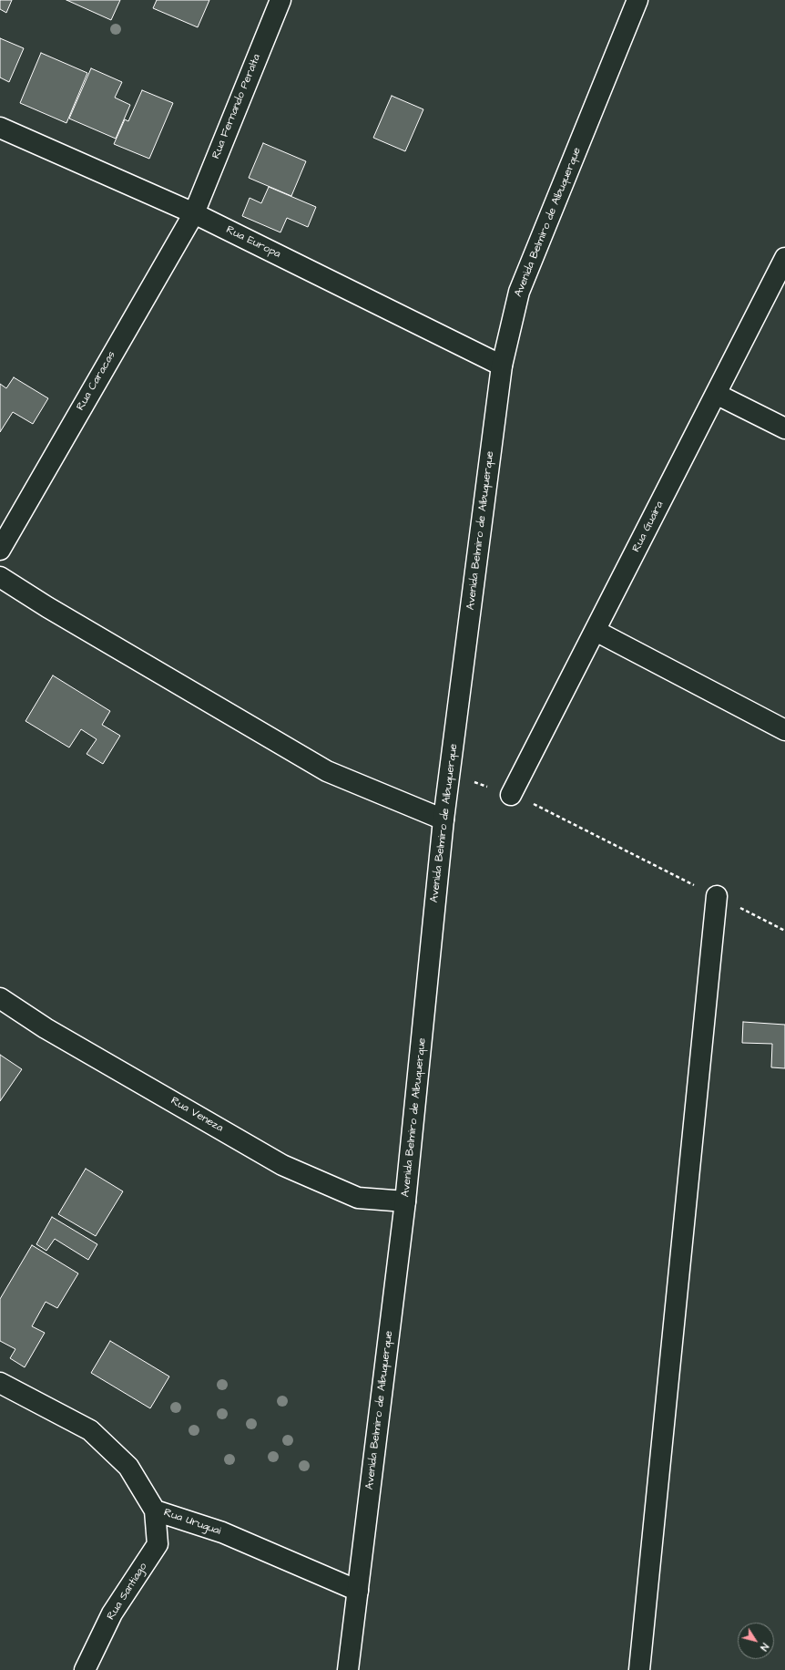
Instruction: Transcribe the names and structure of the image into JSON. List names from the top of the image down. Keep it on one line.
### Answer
{"streets":{"street":["Rua Fernando Peralta","Avenida Belmiro de Albuquerque","Rua Europa","Rua Caracas","Rua Guaira","Rua Veneza","Rua Uruguai","Rua Santiago"]},"crossings":[["Rua Fernando Peralta","Rua Europa"],["Rua Fernando Peralta","Rua Caracas"],["Avenida Belmiro de Albuquerque","Rua Europa"],["Avenida Belmiro de Albuquerque","Rua Veneza"],["Avenida Belmiro de Albuquerque","Rua Uruguai"],["Rua Europa","Rua Caracas"],["Rua Uruguai","Rua Santiago"]],"north":"bottom right"}
